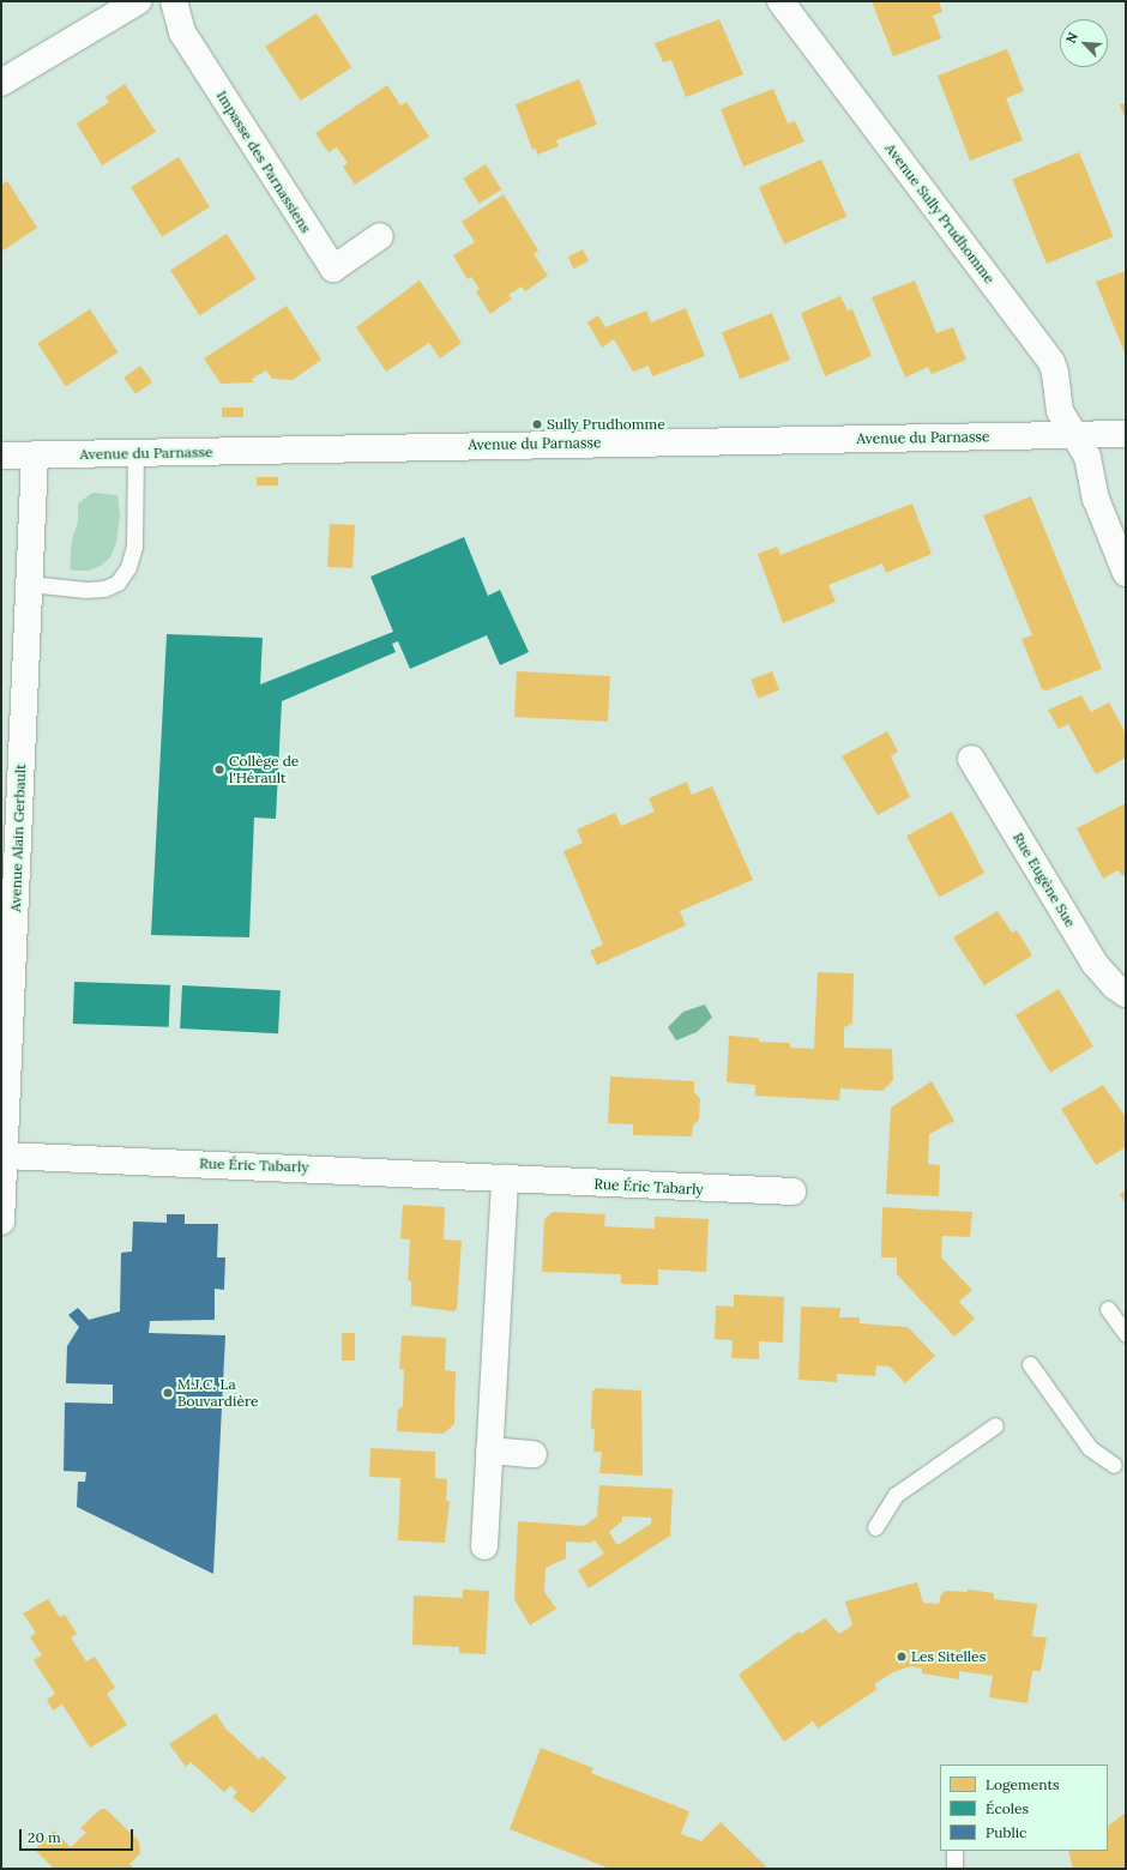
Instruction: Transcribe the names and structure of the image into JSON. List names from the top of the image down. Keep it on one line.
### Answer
{"streets":{"street":["Impasse des Parnassiens","Avenue Sully Prudhomme","Avenue du Parnasse","Avenue Alain Gerbault","Rue Eugène Sue","Rue Éric Tabarly"]},"crossings":[["Avenue Sully Prudhomme","Avenue du Parnasse"],["Avenue du Parnasse","Avenue Alain Gerbault"],["Avenue Alain Gerbault","Rue Éric Tabarly"]],"places":["Sully Prudhomme","Collège de l'Hérault","M.J.C. La Bouvardière","Les Sitelles"],"legend":["Logements","Écoles","Public"],"scale_bar":"20 m","north":"top left"}
